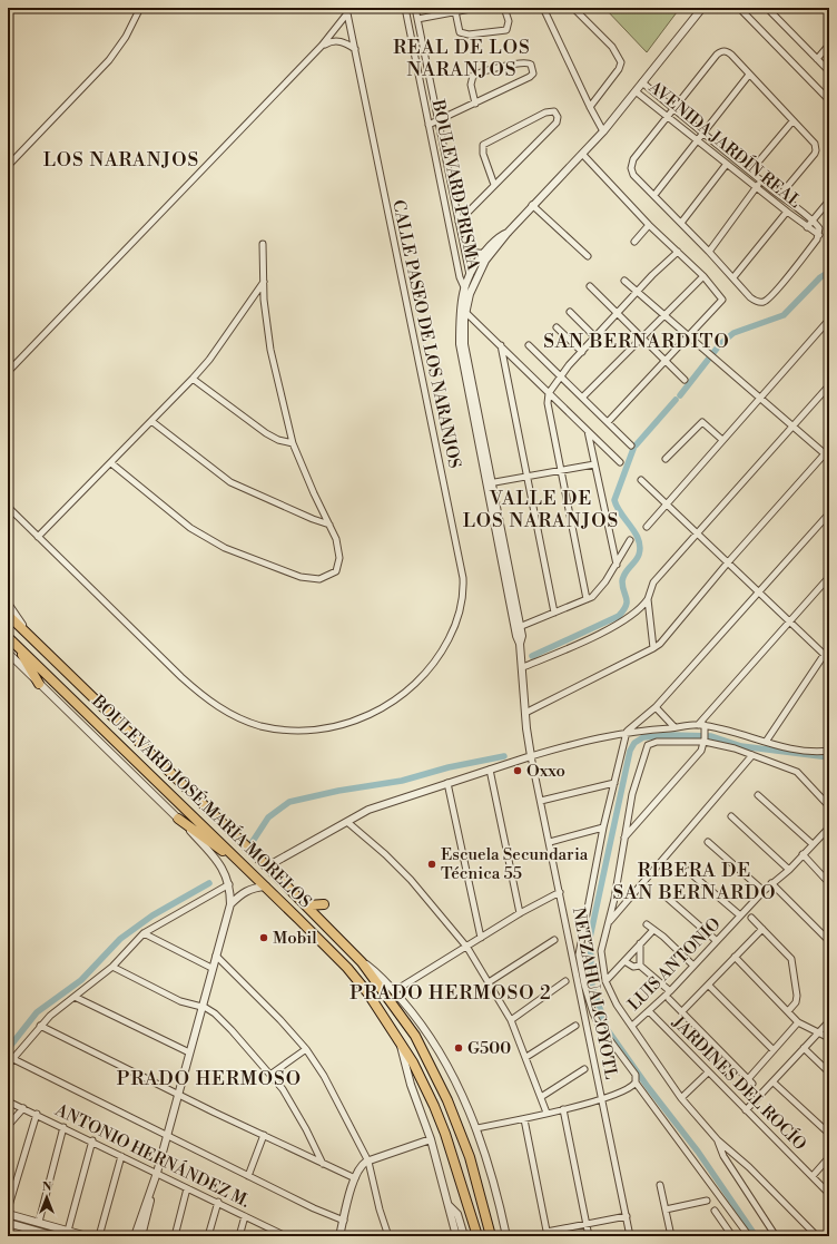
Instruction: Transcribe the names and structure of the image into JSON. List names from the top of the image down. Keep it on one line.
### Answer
{"streets":{"main road":["BOULEVARD JOSÉ MARÍA MORELOS"],"street":["AVENIDA JARDÍN REAL","BOULEVARD PRISMA","CALLE PASEO DE LOS NARANJOS","LUIS ANTONIO","NETZAHUALCOYOTL","JARDINES DEL ROCÍO","ANTONIO HERNÁNDEZ M."]},"crossings":[["BOULEVARD PRISMA","NETZAHUALCOYOTL"],["BOULEVARD JOSÉ MARÍA MORELOS","ANTONIO HERNÁNDEZ M."],["LUIS ANTONIO","JARDINES DEL ROCÍO"]],"districts":["REAL DE LOS NARANJOS","LOS NARANJOS","SAN BERNARDITO","VALLE DE LOS NARANJOS","RIBERA DE SAN BERNARDO","PRADO HERMOSO 2","PRADO HERMOSO"],"places":["Oxxo","Escuela Secundaria Técnica 55","Mobil","G500"],"north":"top"}
